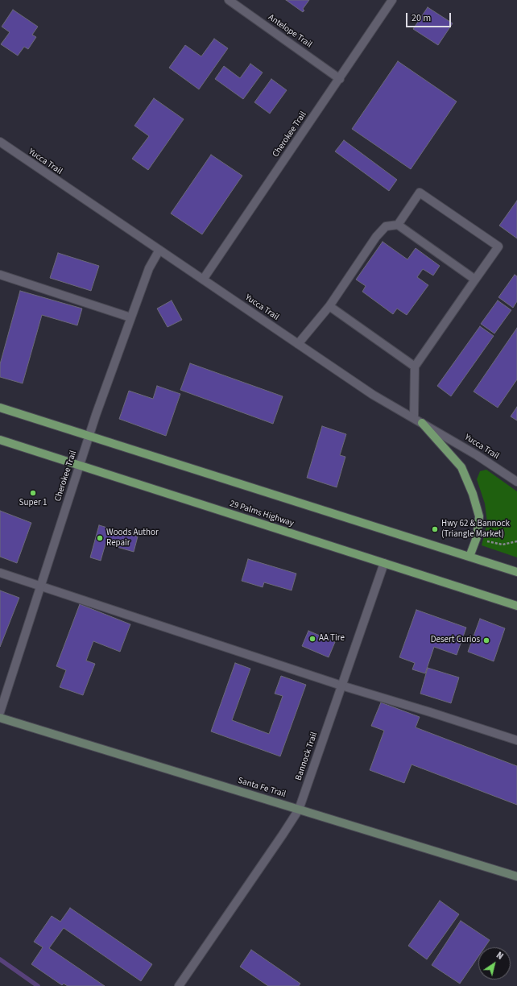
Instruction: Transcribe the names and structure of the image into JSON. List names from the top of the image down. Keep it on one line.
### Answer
{"streets":{"main road":["29 Palms Highway"],"street":["Antelope Trail","Cherokee Trail","Yucca Trail","Bannock Trail","Santa Fe Trail"]},"crossings":[["Antelope Trail","Cherokee Trail"],["Cherokee Trail","Yucca Trail"],["Cherokee Trail","29 Palms Highway"],["29 Palms Highway","Bannock Trail"],["Bannock Trail","Santa Fe Trail"]],"places":["Super 1","Hwy 62 & Bannock (Triangle Market)","Woods Author Repair","AA Tire","Desert Curios"],"scale_bar":"20 m","north":"top right"}
